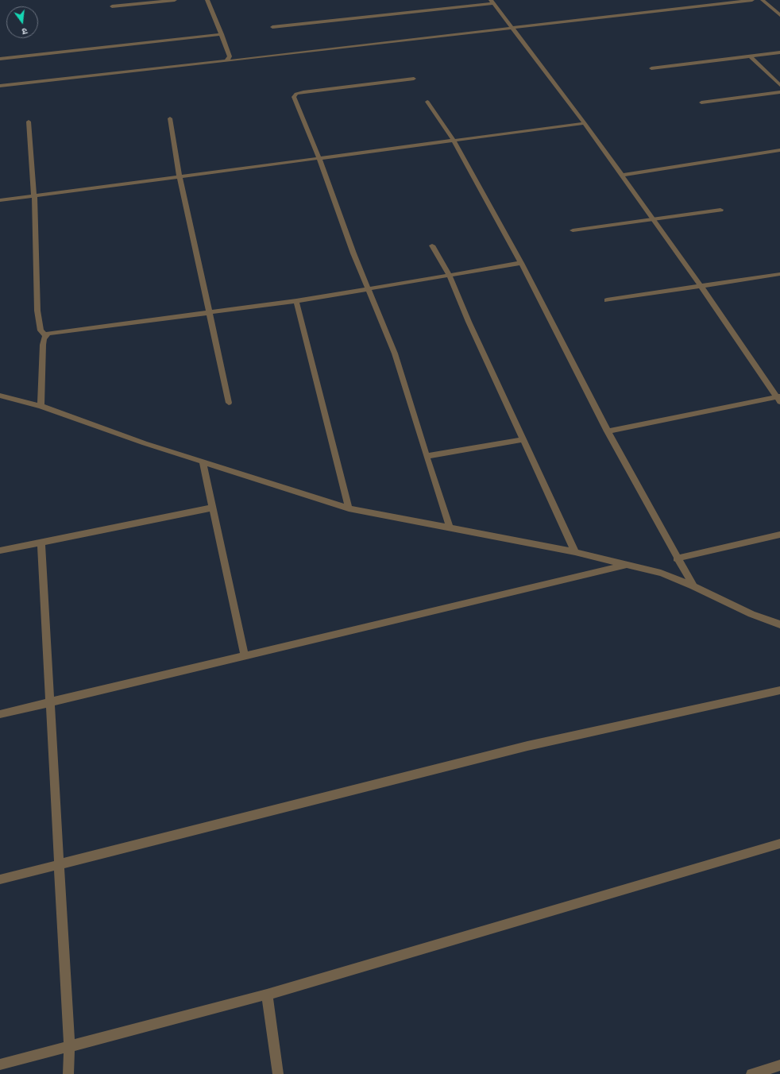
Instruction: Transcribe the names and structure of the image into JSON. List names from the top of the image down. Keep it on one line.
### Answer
{"north":"bottom"}
